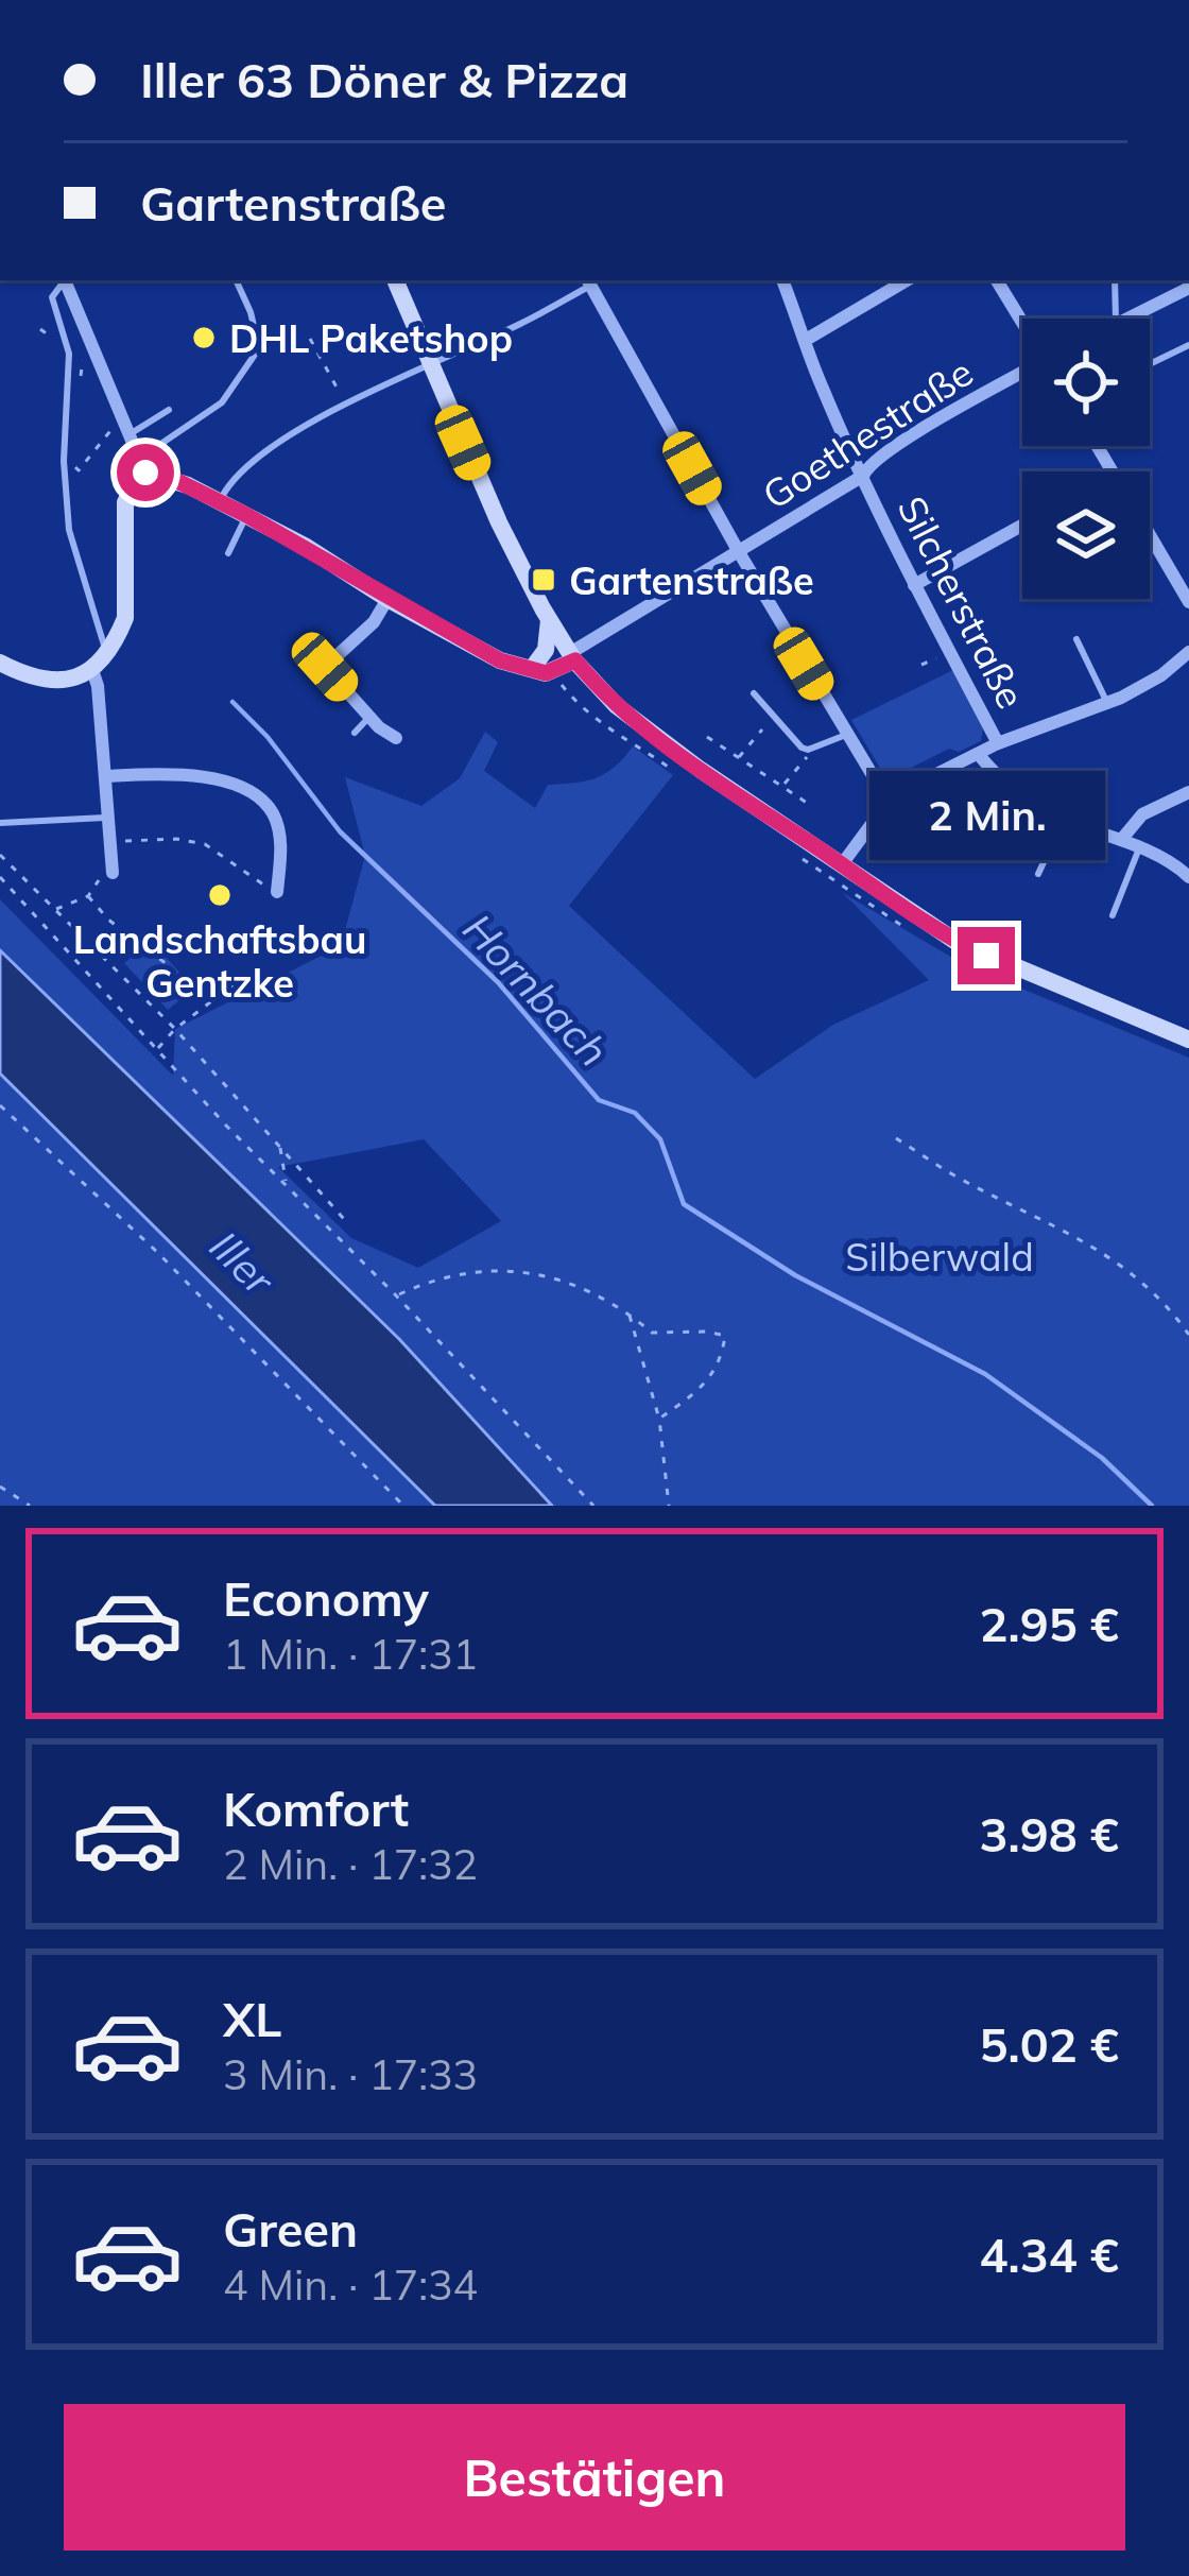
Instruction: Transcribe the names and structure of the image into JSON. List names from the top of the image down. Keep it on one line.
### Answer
{"streets":{"street":["Goethestraße","Silcherstraße"]},"crossings":[["Goethestraße","Silcherstraße"]],"water":["Hornbach","Iller"],"parks":["Silberwald"],"places":{"other":["DHL Paketshop","Landschaftsbau Gentzke"],"transit":["Gartenstraße"]},"page":{"banner":["Iller 63 Döner & Pizza","Gartenstraße"],"bubble":"2 Min.","list":[{"name":"Economy","note":"1 Min. · 17:31","value":"2.95 €"},{"name":"Komfort","note":"2 Min. · 17:32","value":"3.98 €"},{"name":"XL","note":"3 Min. · 17:33","value":"5.02 €"},{"name":"Green","note":"4 Min. · 17:34","value":"4.34 €"}],"buttons":"Bestätigen"}}
